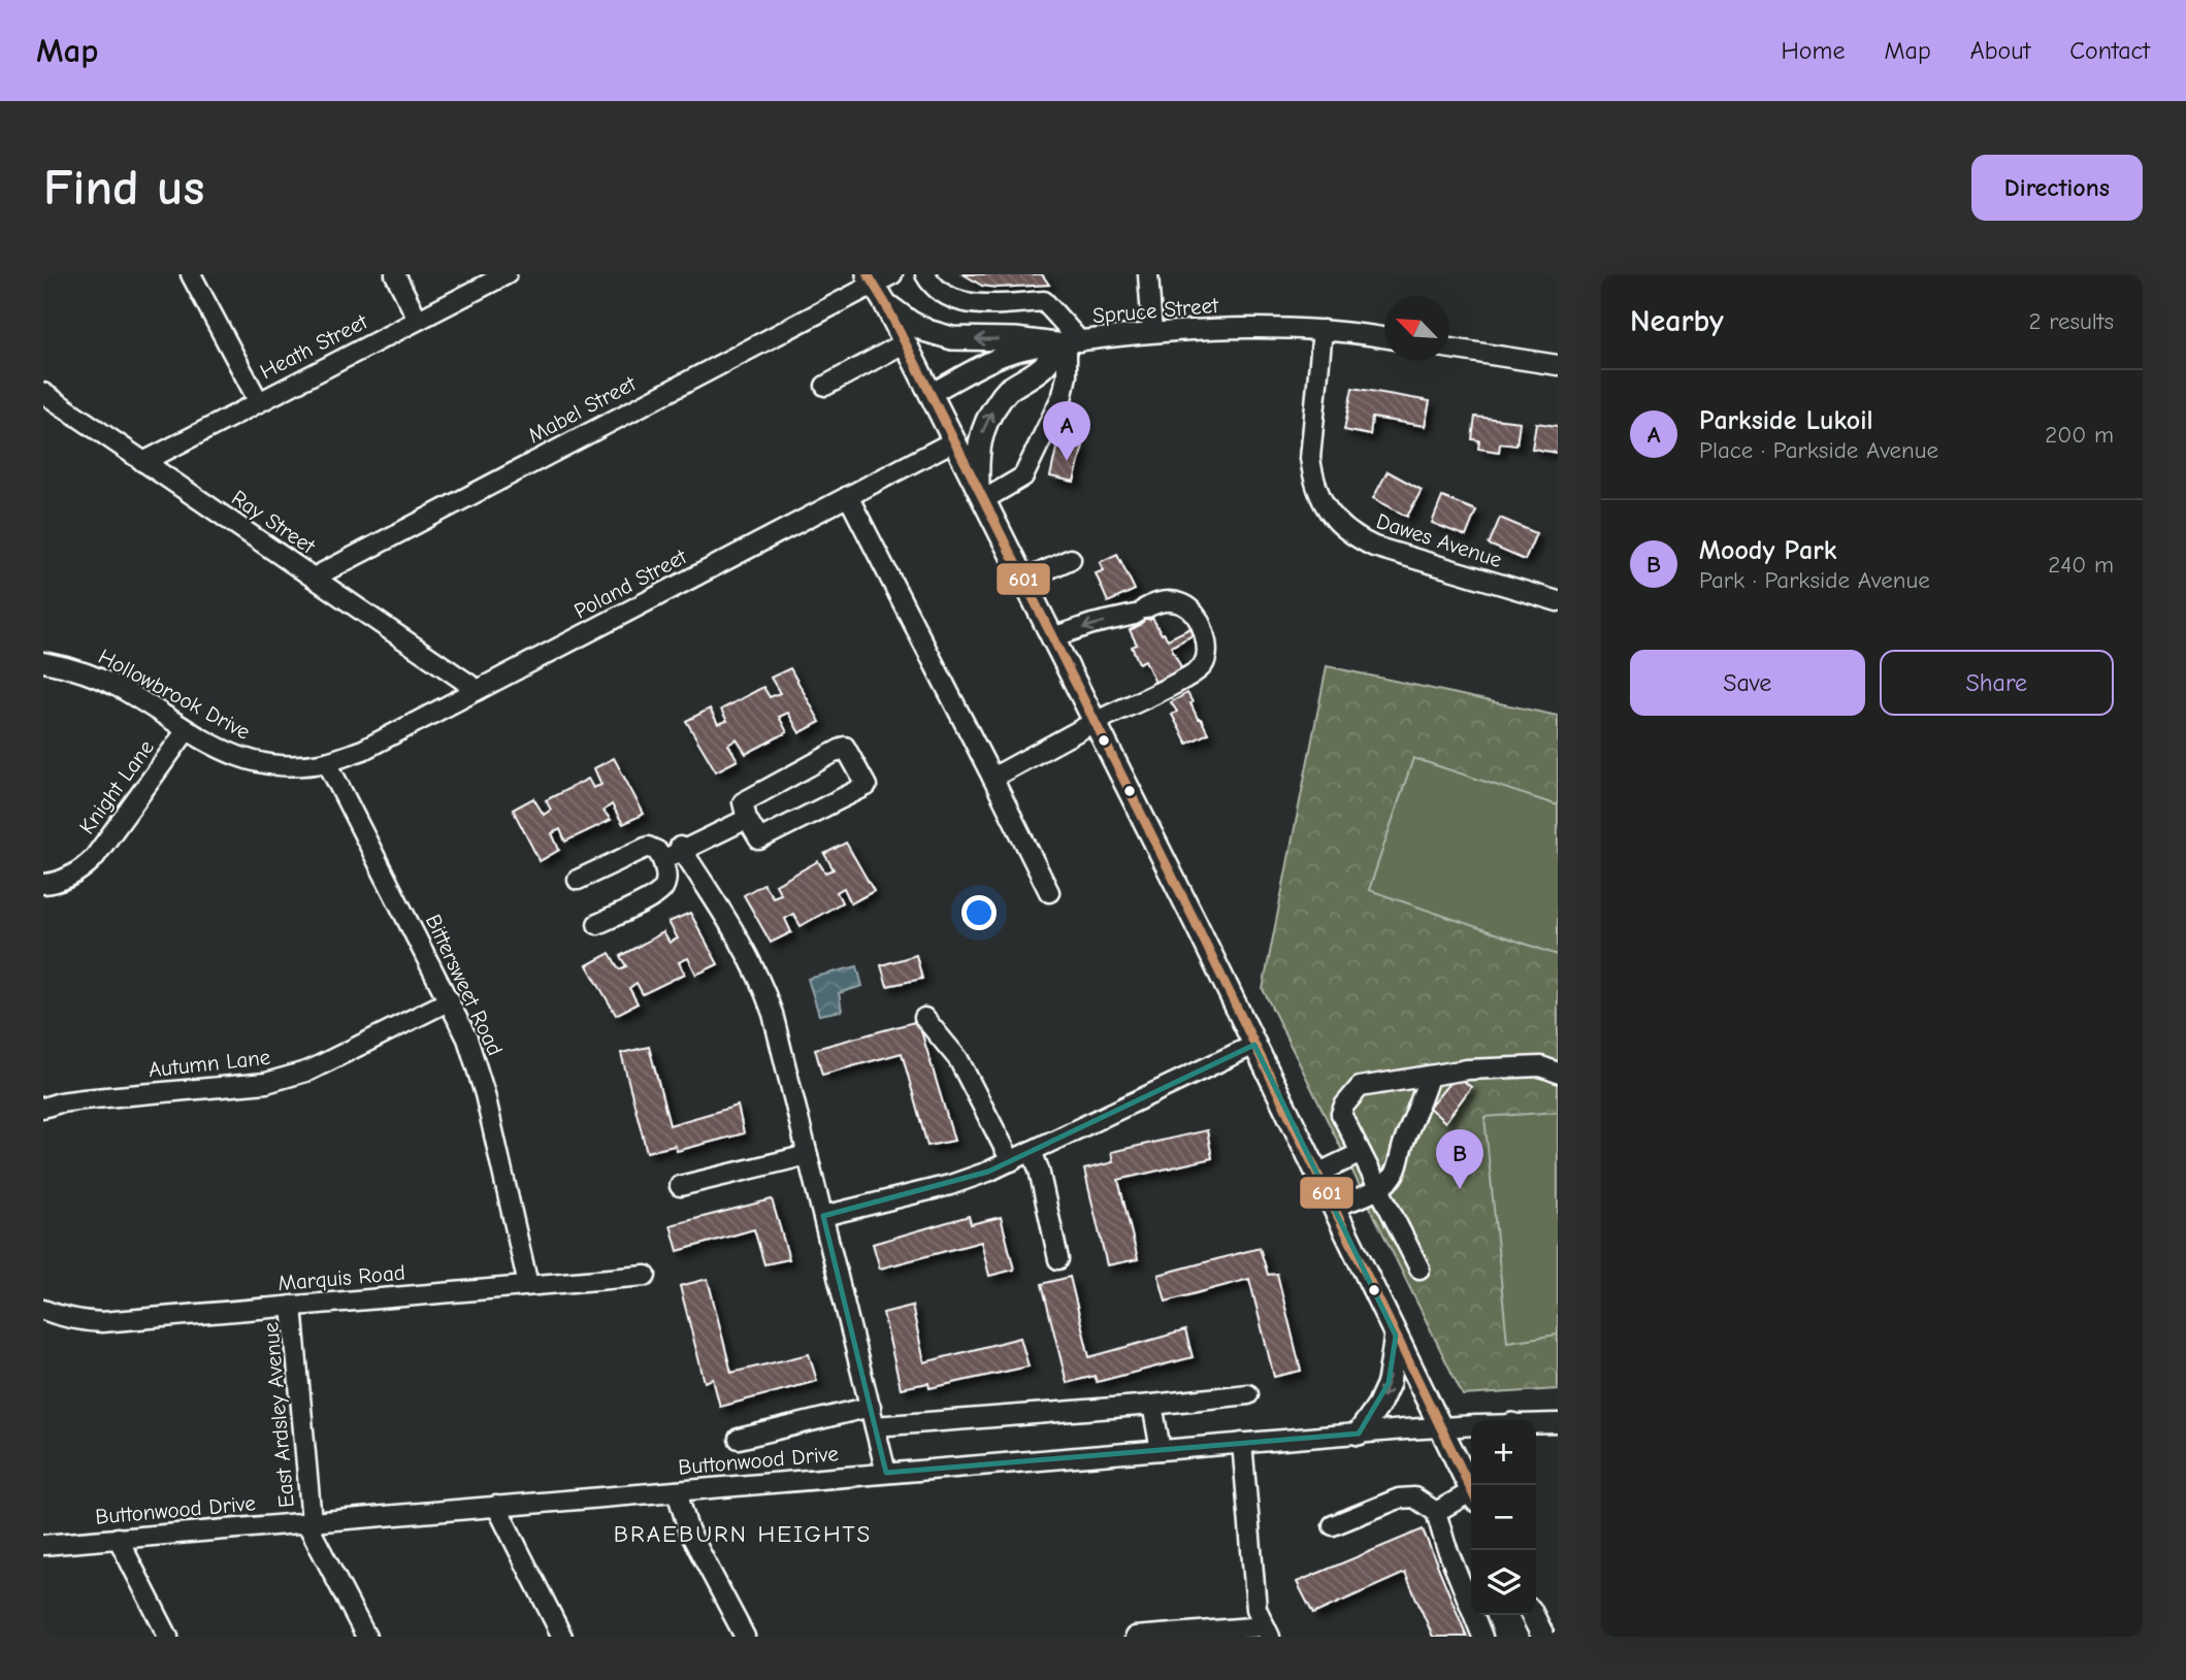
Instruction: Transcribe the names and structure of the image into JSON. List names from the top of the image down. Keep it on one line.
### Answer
{"streets":{"street":["Spruce Street","Heath Street","Mabel Street","Ray Street","Dawes Avenue","Poland Street","Hollowbrook Drive","Knight Lane","Bittersweet Road","Autumn Lane","Marquis Road","East Ardsley Avenue","Buttonwood Drive"]},"crossings":[["Spruce Street","Dawes Avenue"],["Heath Street","Ray Street"],["Mabel Street","Ray Street"],["Ray Street","Poland Street"],["Poland Street","Hollowbrook Drive"],["Poland Street","Bittersweet Road"],["Hollowbrook Drive","Knight Lane"],["Hollowbrook Drive","Bittersweet Road"],["Bittersweet Road","Autumn Lane"],["Bittersweet Road","Marquis Road"],["Marquis Road","East Ardsley Avenue"],["East Ardsley Avenue","Buttonwood Drive"]],"districts":["BRAEBURN HEIGHTS"],"lines":["transit line 601"],"north":"top left","page":{"header":"Map","nav":["Home","Map","About","Contact"],"buttons":["Directions",["Save","Share"]],"title":"Find us","heading":["Nearby","2 results"],"list":[{"mark":"A","name":"Parkside Lukoil","note":"Place · Parkside Avenue","value":"200 m"},{"mark":"B","name":"Moody Park","note":"Park · Parkside Avenue","value":"240 m"}],"pins":["A","B"],"map_buttons":["+","−"]}}
